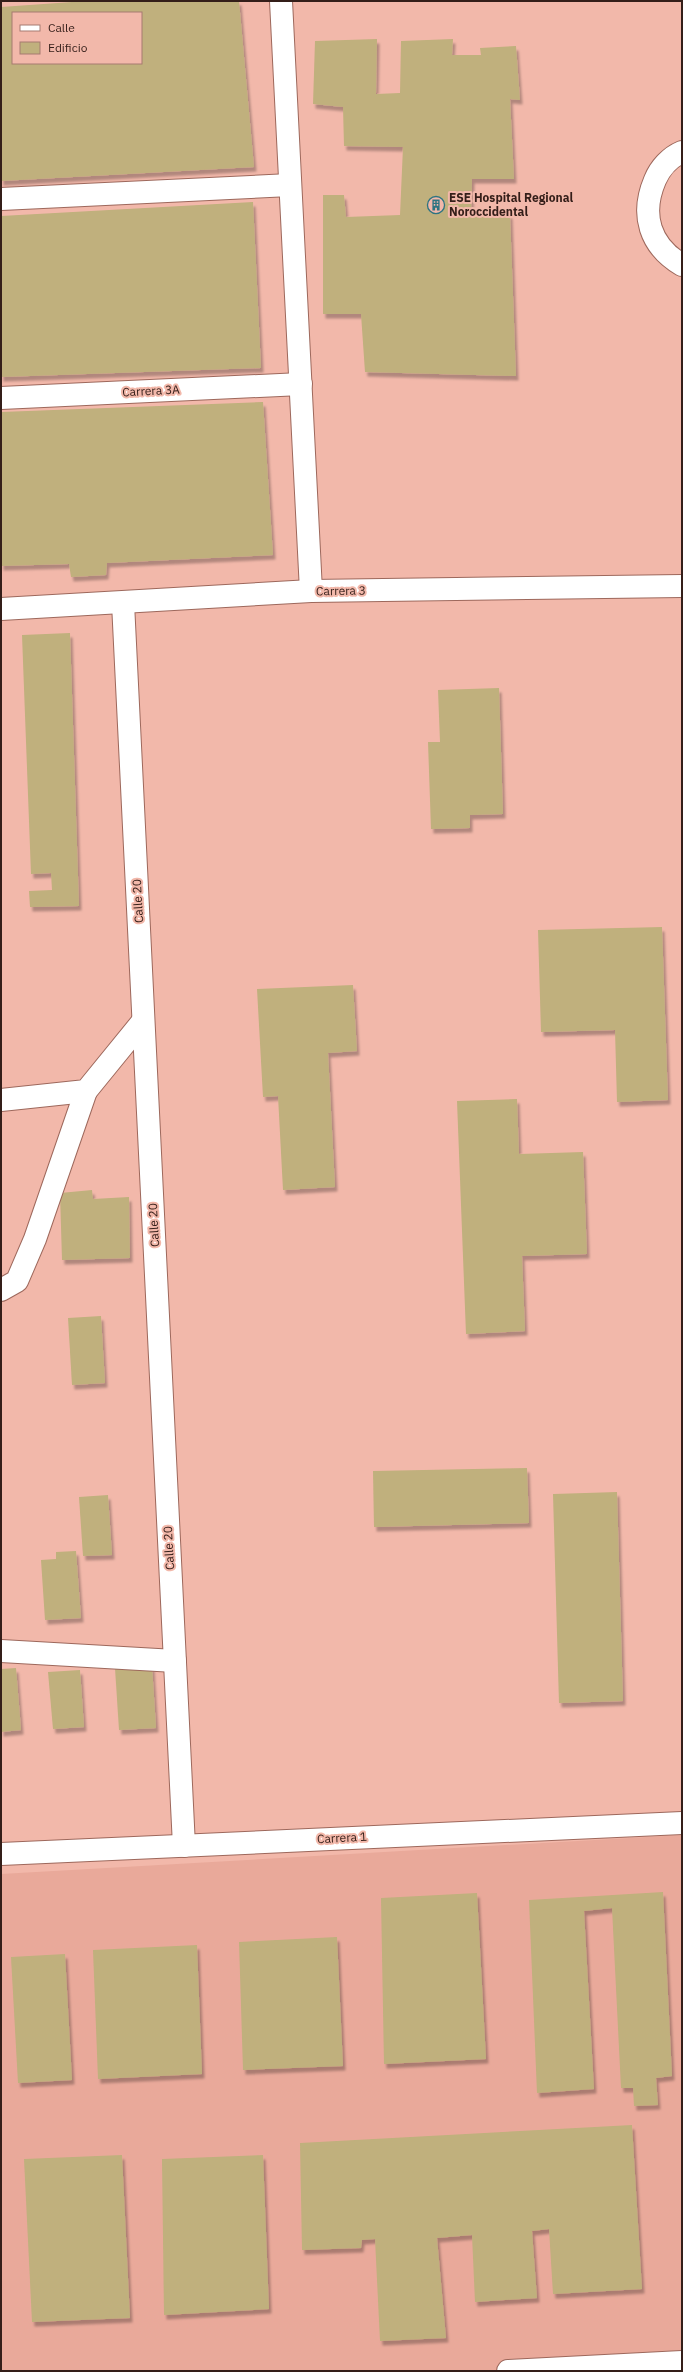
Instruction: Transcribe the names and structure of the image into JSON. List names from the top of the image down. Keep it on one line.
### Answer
{"streets":{"street":["Carrera 3A","Carrera 3","Calle 20","Carrera 1"]},"crossings":[["Carrera 3","Calle 20"],["Calle 20","Carrera 1"]],"places":{"building":["ESE Hospital Regional Noroccidental"]},"legend":["Calle","Edificio"]}
